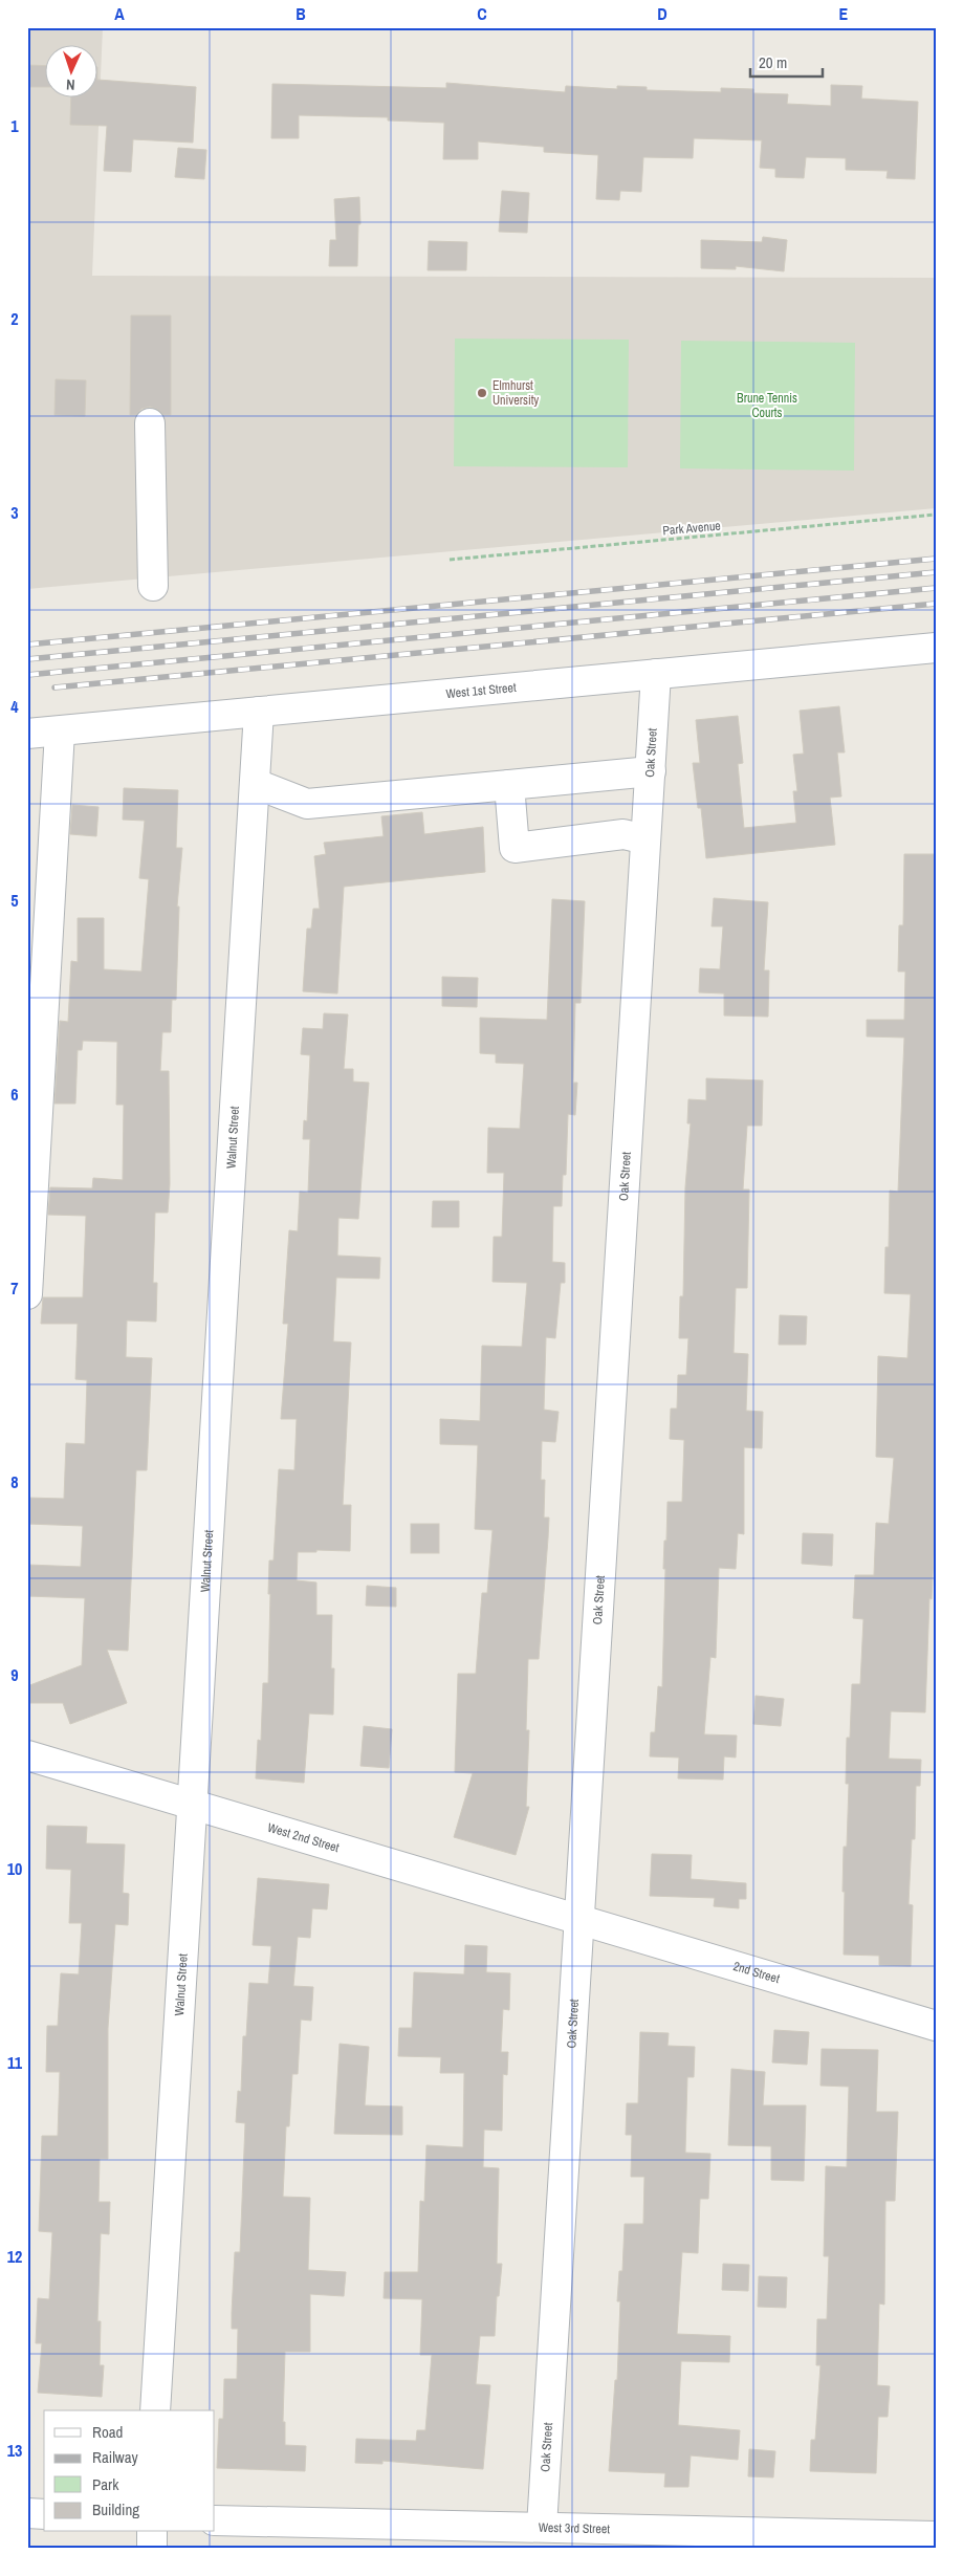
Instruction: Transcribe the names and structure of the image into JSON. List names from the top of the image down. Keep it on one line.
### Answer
{"streets":{"street":["West 1st Street","Oak Street","Walnut Street","West 2nd Street","2nd Street","West 3rd Street"],"path":["Park Avenue"]},"crossings":[["West 1st Street","Oak Street"],["West 1st Street","Walnut Street"],["Oak Street","West 2nd Street"],["Oak Street","2nd Street"],["Oak Street","West 3rd Street"],["Walnut Street","West 2nd Street"],["West 2nd Street","2nd Street"]],"parks":["Brune Tennis Courts"],"places":["Elmhurst University"],"legend":["Road","Railway","Park","Building"],"scale_bar":"20 m","north":"bottom","grid":{"columns":["A","B","C","D","E"],"rows":["1","2","3","4","5","6","7","8","9","10","11","12","13"]}}
